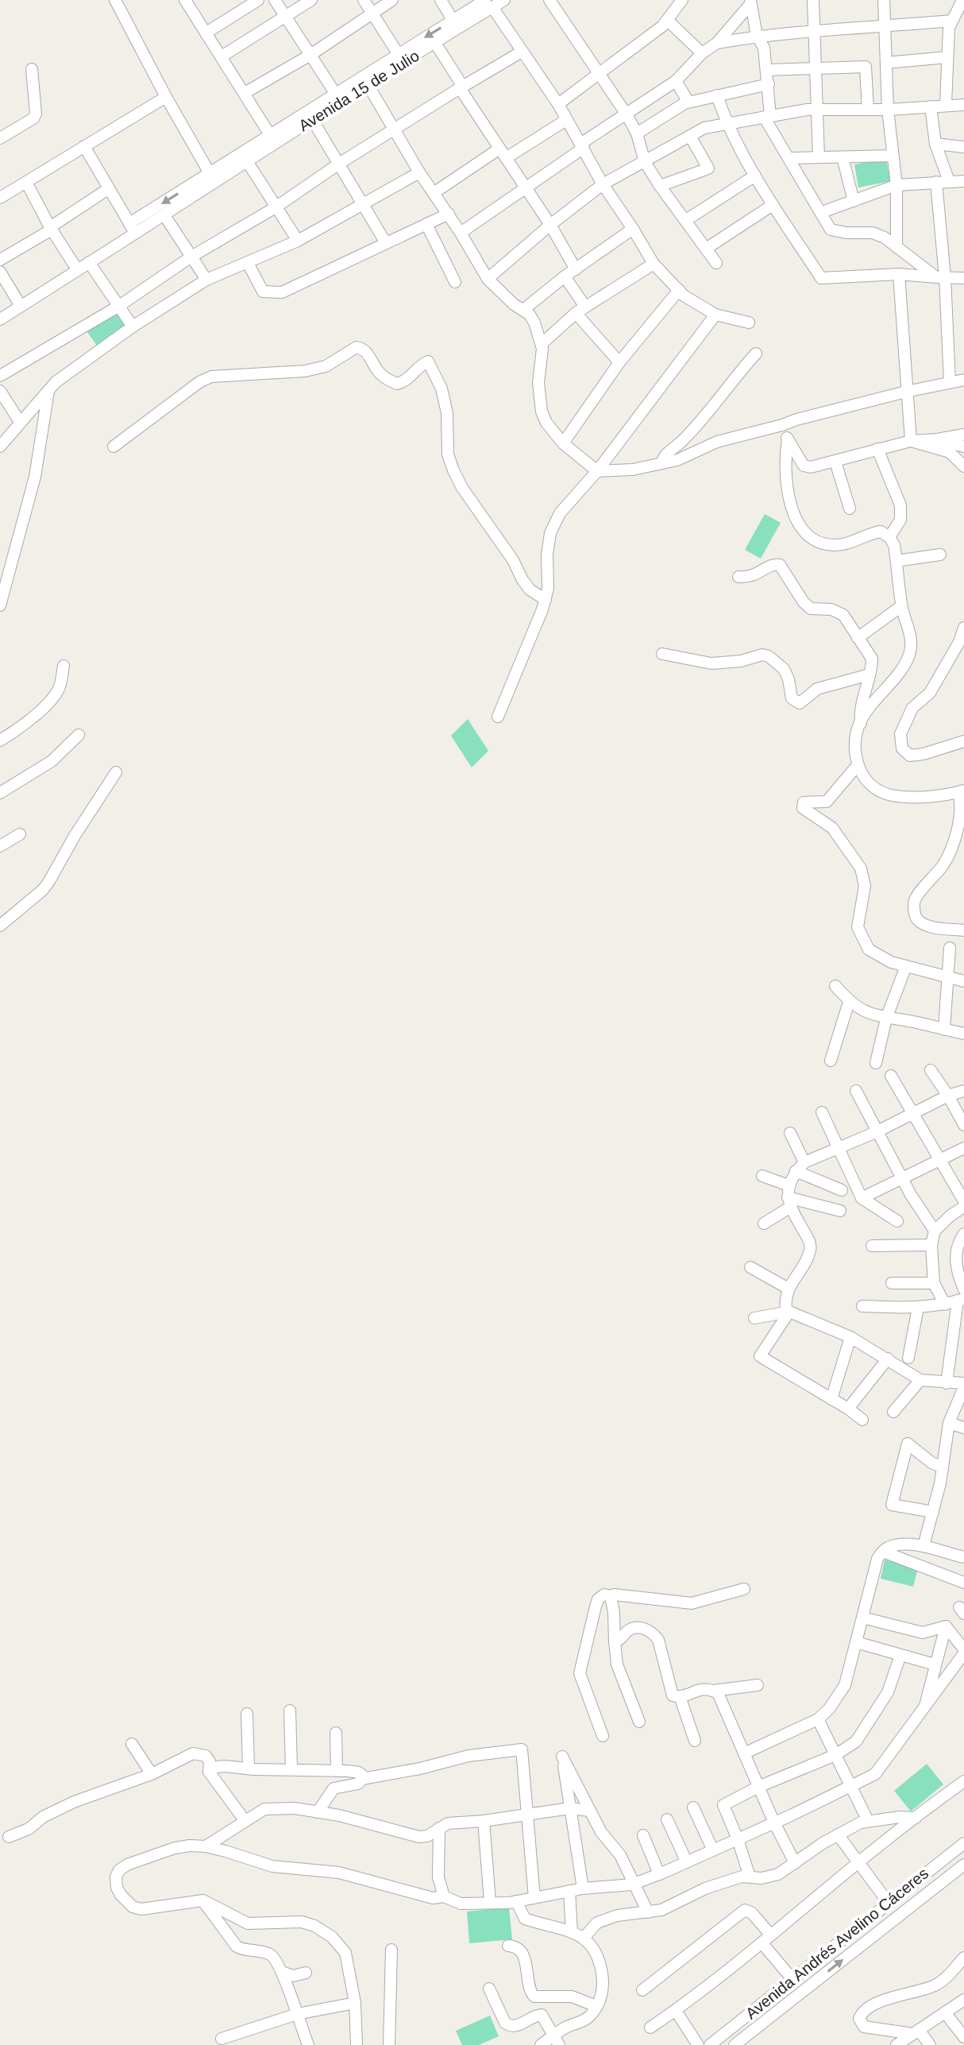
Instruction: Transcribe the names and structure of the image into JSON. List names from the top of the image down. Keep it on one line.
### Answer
{"streets":{"street":["Avenida 15 de Julio","Avenida Andrés Avelino Cáceres"]}}
